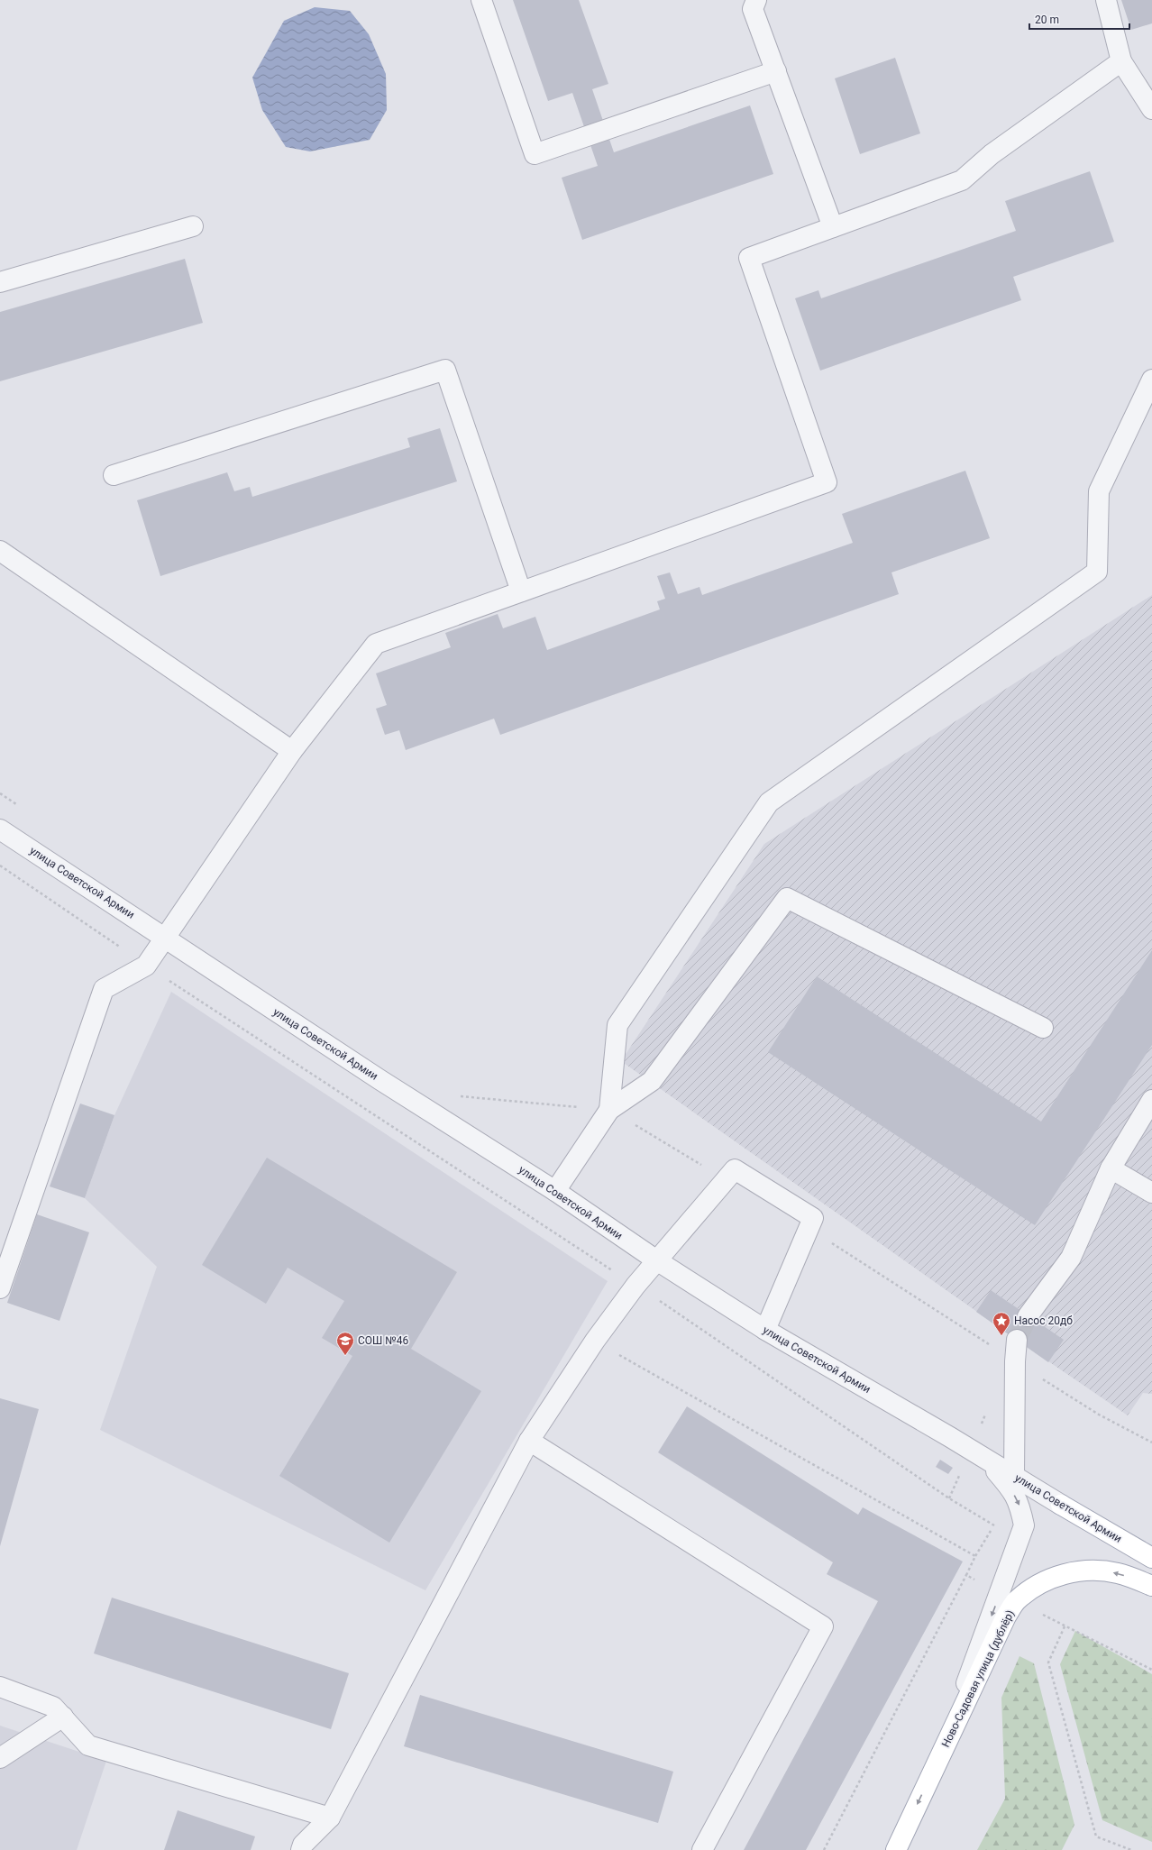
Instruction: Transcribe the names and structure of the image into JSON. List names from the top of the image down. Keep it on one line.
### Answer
{"streets":{"main road":["улица Советской Армии","Ново-Садовая улица (дублёр)"]},"one_way":["Ново-Садовая улица (дублёр)"],"places":{"place":["Насос 20дб"],"school or university":["СОШ №46"]},"scale_bar":"20 m"}
